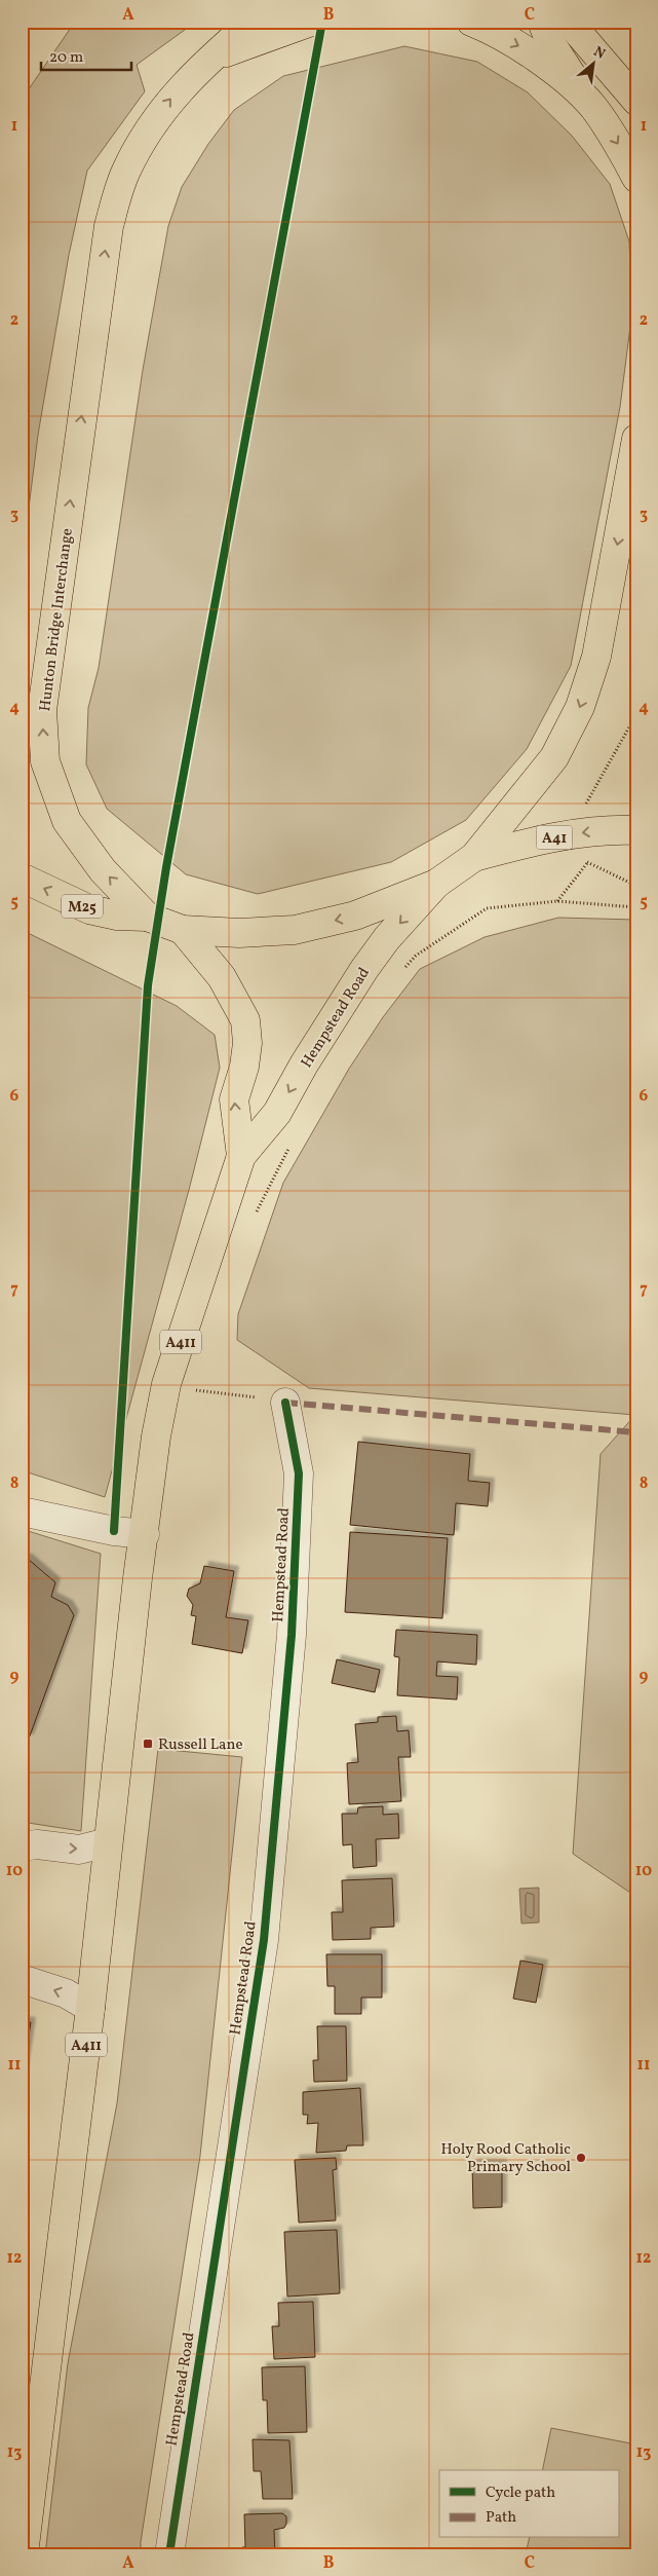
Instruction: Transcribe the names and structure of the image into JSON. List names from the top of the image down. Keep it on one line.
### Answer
{"streets":{"main road":["Hunton Bridge Interchange","A41","M25","Hempstead Road","A411"]},"crossings":[["Hunton Bridge Interchange","A41"],["Hunton Bridge Interchange","M25"],["Hunton Bridge Interchange","Hempstead Road"]],"places":{"transit":["Russell Lane"],"other":["Holy Rood Catholic Primary School"]},"legend":["Cycle path","Path"],"scale_bar":"20 m","north":"top right","grid":{"columns":["A","B","C"],"rows":["1","2","3","4","5","6","7","8","9","10","11","12","13"]}}
